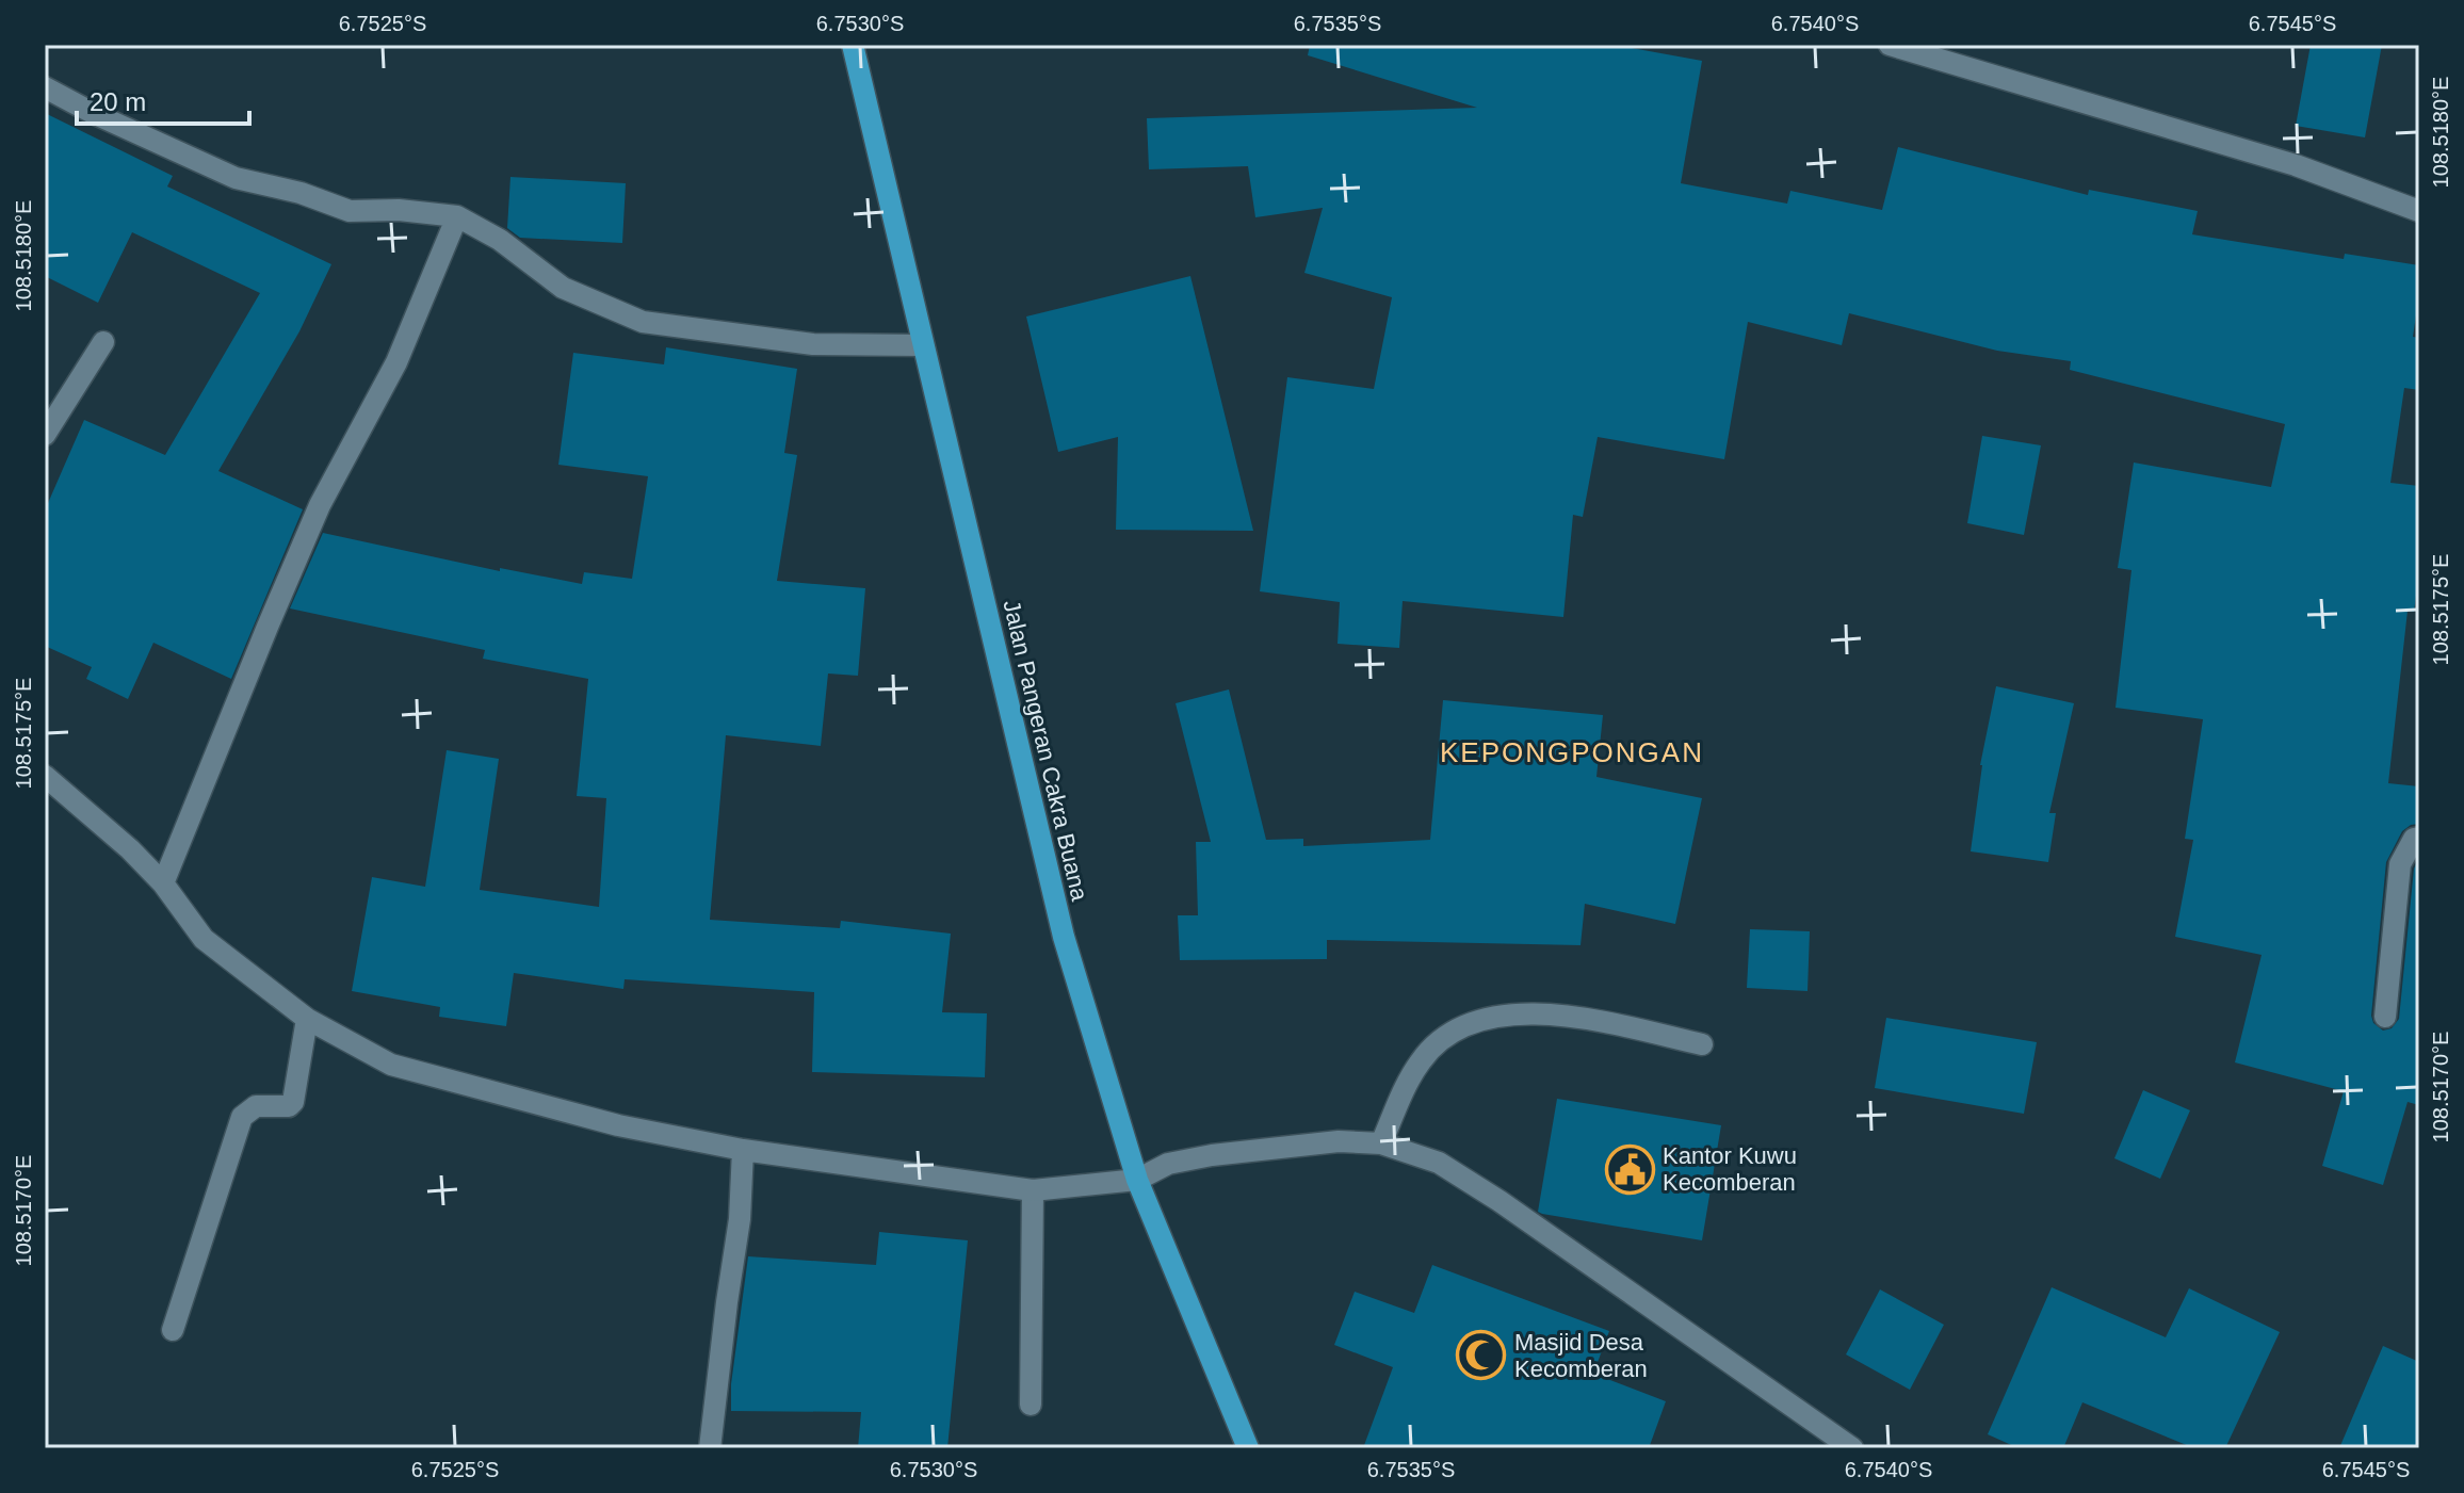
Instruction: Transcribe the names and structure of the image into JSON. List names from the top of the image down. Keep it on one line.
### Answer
{"streets":{"main road":["Jalan Pangeran Cakra Buana"]},"districts":["KEPONGPONGAN"],"places":{"public building":["Kantor Kuwu Kecomberan"],"mosque":["Masjid Desa Kecomberan"]},"scale_bar":"20 m","coordinates":["6.7525°S","6.7530°S","6.7535°S","6.7540°S","6.7545°S","108.5180°E","108.5175°E","108.5170°E"]}
